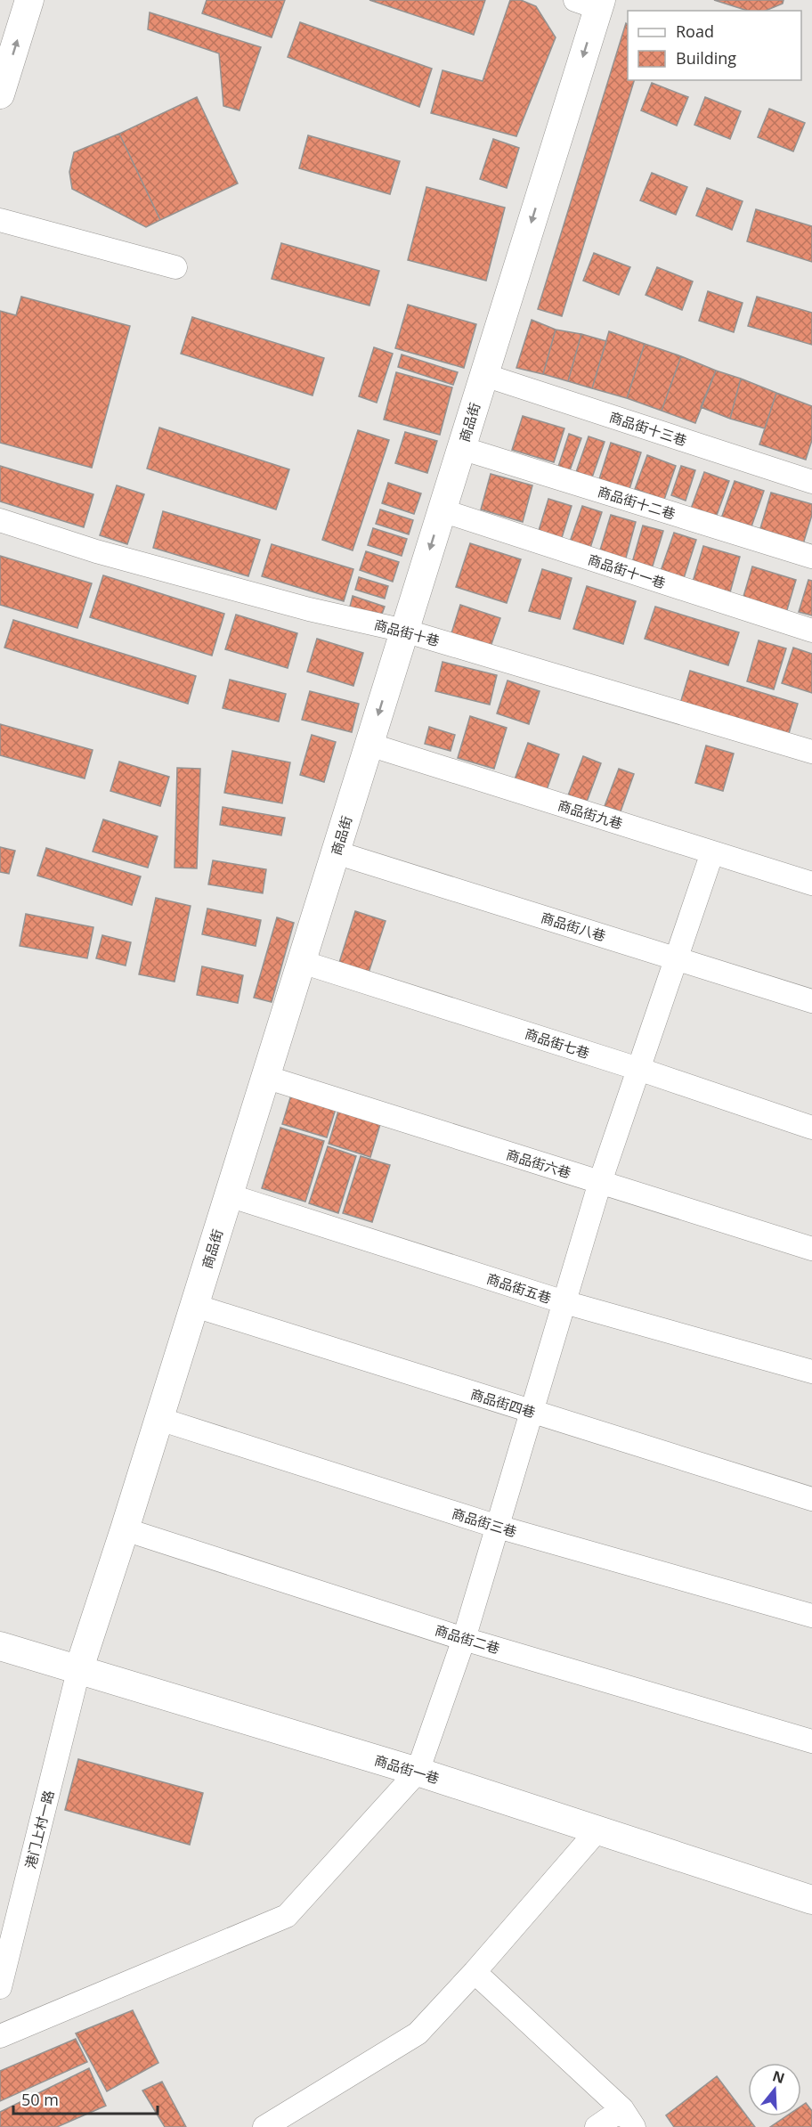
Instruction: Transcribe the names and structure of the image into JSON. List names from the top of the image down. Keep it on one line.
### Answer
{"streets":{"street":["商品街","商品街十三巷","商品街十二巷","商品街十一巷","商品街十巷","商品街九巷","商品街八巷","商品街七巷","商品街六巷","商品街五巷","商品街四巷","商品街三巷","商品街二巷","商品街一巷","港门上村一路"]},"crossings":[["商品街","商品街十三巷"],["商品街","商品街十二巷"],["商品街","商品街十一巷"],["商品街","商品街十巷"],["商品街","商品街九巷"],["商品街","商品街八巷"],["商品街","商品街七巷"],["商品街","商品街六巷"],["商品街","商品街五巷"],["商品街","商品街四巷"],["商品街","商品街三巷"],["商品街","商品街二巷"],["商品街","商品街一巷"],["商品街","港门上村一路"],["商品街一巷","港门上村一路"]],"one_way":["商品街"],"legend":["Road","Building"],"scale_bar":"50 m","north":"top"}
